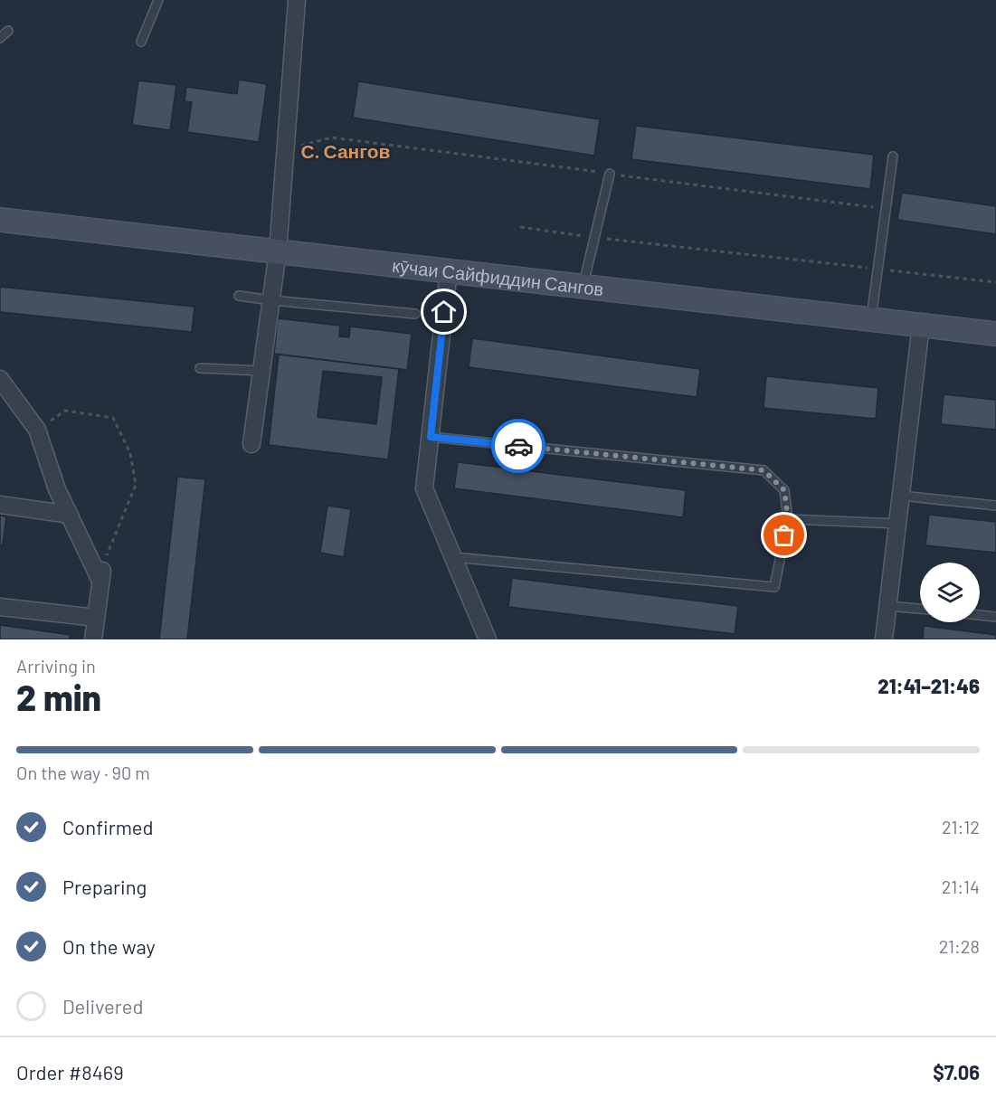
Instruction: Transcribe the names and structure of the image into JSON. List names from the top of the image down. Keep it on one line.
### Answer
{"streets":{"street":["кӯчаи Сайфиддин Сангов"]},"districts":["С. Сангов"],"page":{"heading":["2 min","Arriving in","21:41–21:46"],"panel":["Order #8469","$7.06"],"bar":"On the way · 90 m","list":[["Confirmed","21:12"],["Preparing","21:14"],["On the way","21:28"],"Delivered"]}}
